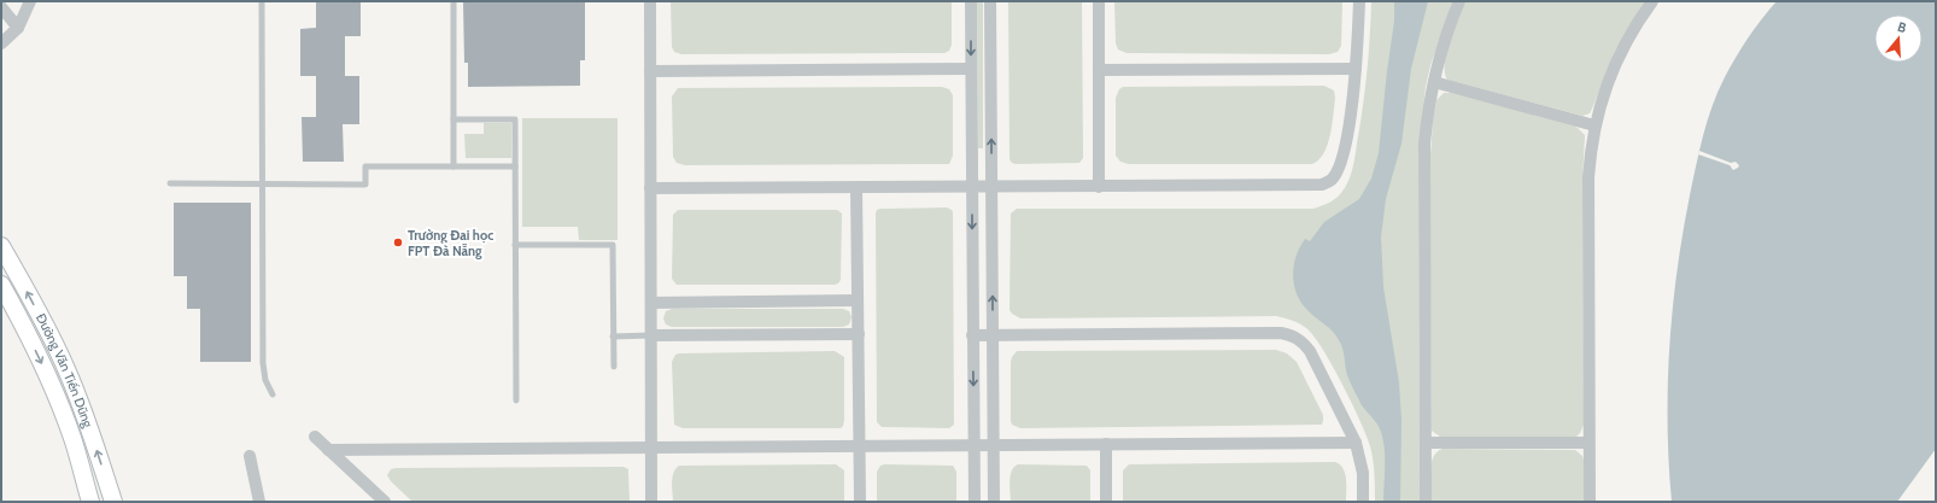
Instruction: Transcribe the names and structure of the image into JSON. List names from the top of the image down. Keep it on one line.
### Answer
{"streets":{"street":["Đường Văn Tiến Dũng"]},"places":["Trường Đại học FPT Đà Nẵng"],"north":"top"}
